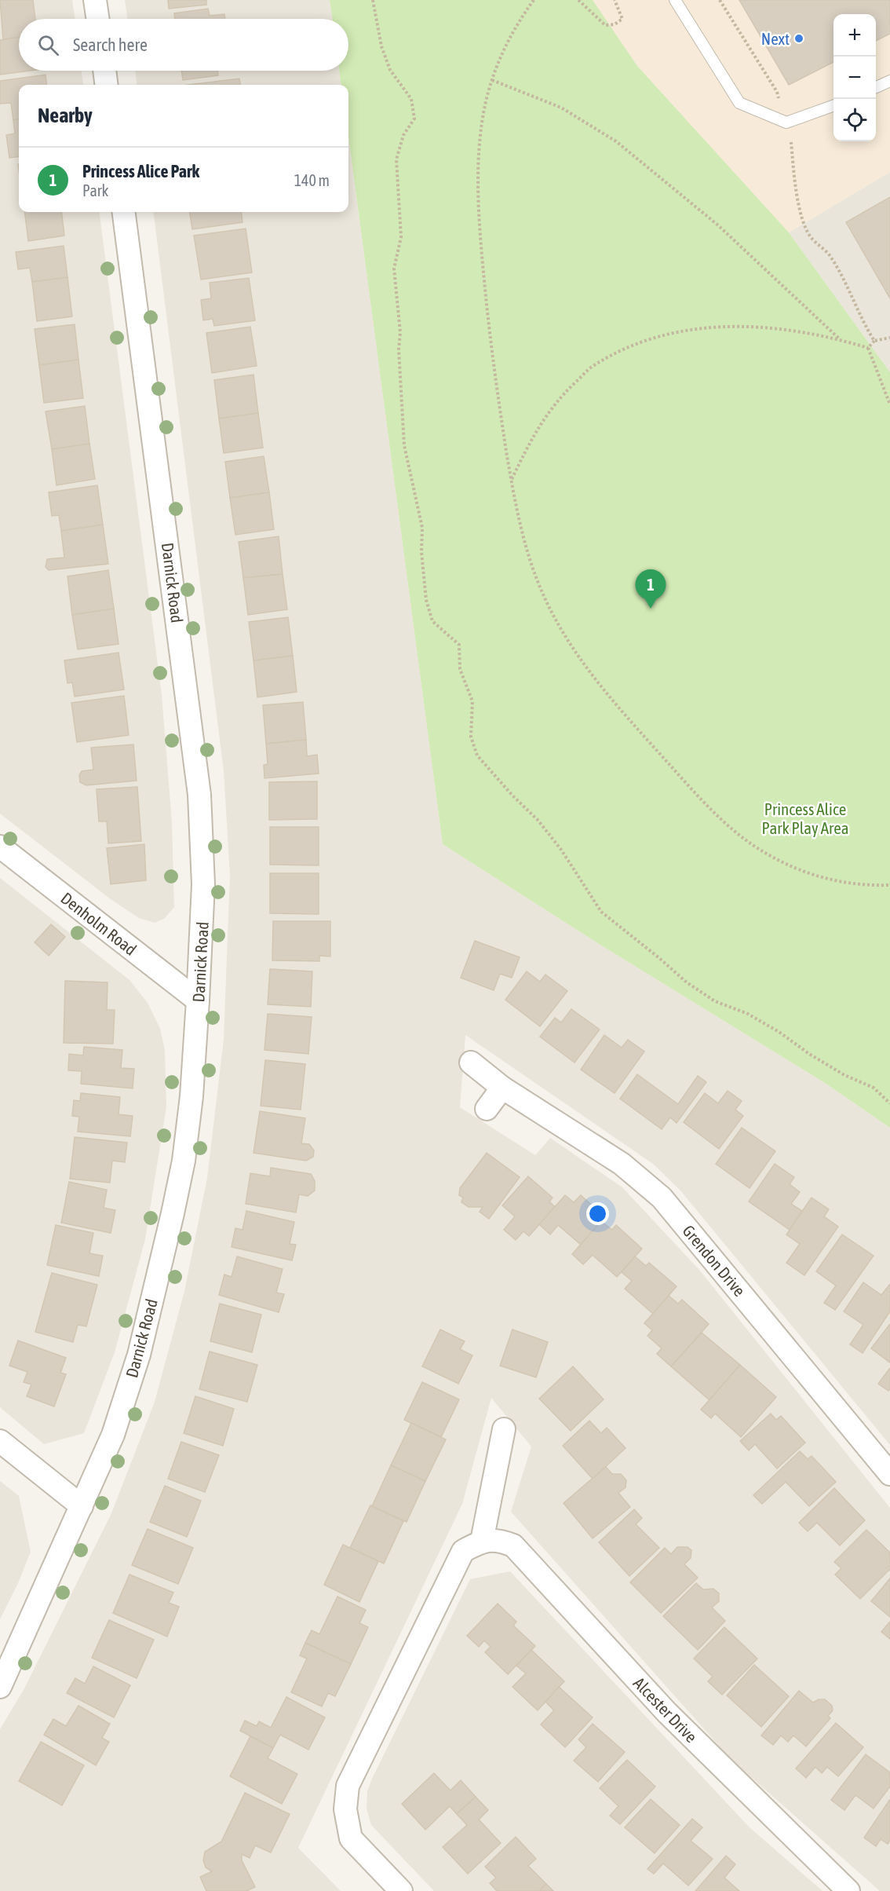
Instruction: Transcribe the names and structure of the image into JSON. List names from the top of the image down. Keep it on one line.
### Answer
{"streets":{"street":["Darnick Road","Denholm Road","Grendon Drive","Alcester Drive"]},"crossings":[["Darnick Road","Denholm Road"]],"parks":["Princess Alice Park Play Area"],"places":["Next"],"page":{"map_buttons":["+","−"],"search":"Search here","heading":"Nearby","list":[{"mark":"1","name":"Princess Alice Park","note":"Park","value":"140 m"}],"pins":"1"}}
